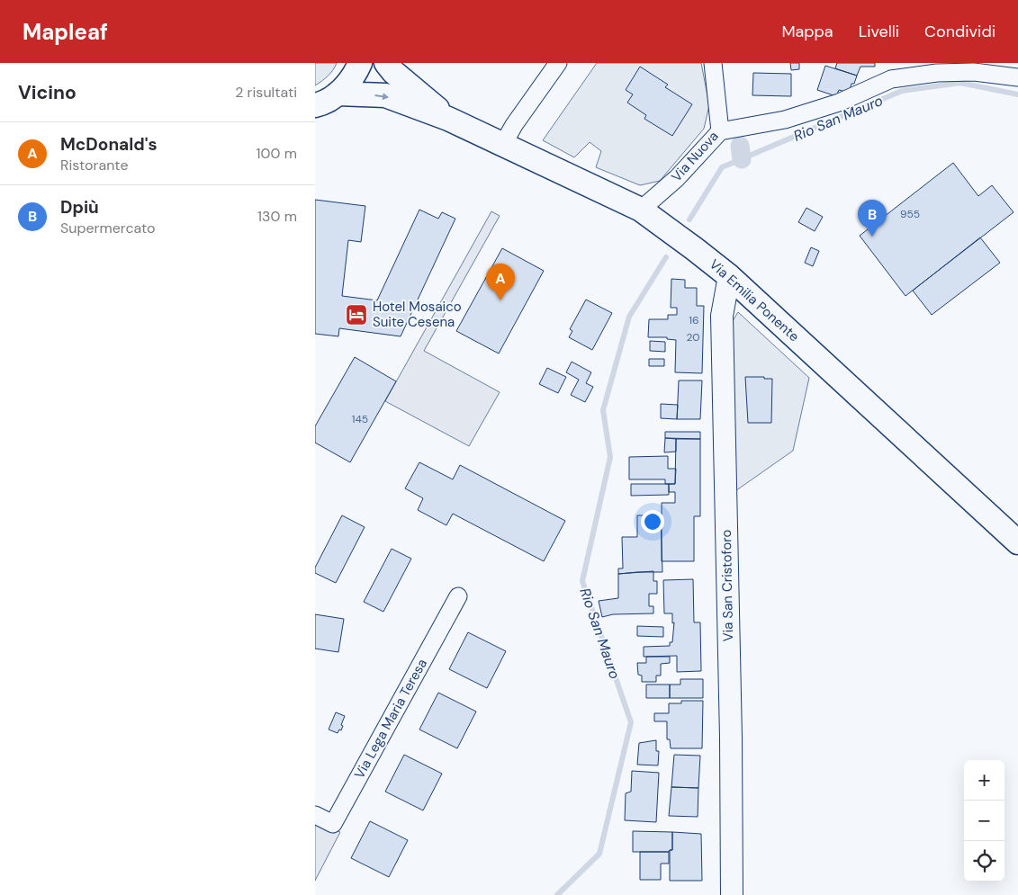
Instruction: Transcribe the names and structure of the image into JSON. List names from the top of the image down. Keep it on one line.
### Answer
{"streets":{"main road":["Via Emilia Ponente"],"street":["Via Nuova","Via San Cristoforo","Via Lega Maria Teresa"]},"crossings":[["Via Nuova","Via Emilia Ponente"],["Via Emilia Ponente","Via San Cristoforo"]],"water":["Rio San Mauro"],"places":{"hotel":["Hotel Mosaico Suite Cesena"]},"house_numbers":["955","16","20","145"],"page":{"header":"Mapleaf","nav":["Mappa","Livelli","Condividi"],"heading":["Vicino","2 risultati"],"list":[{"mark":"A","name":"McDonald's","note":"Ristorante","value":"100 m"},{"mark":"B","name":"Dpiù","note":"Supermercato","value":"130 m"}],"pins":["B","A"],"map_buttons":["+","−"]}}
